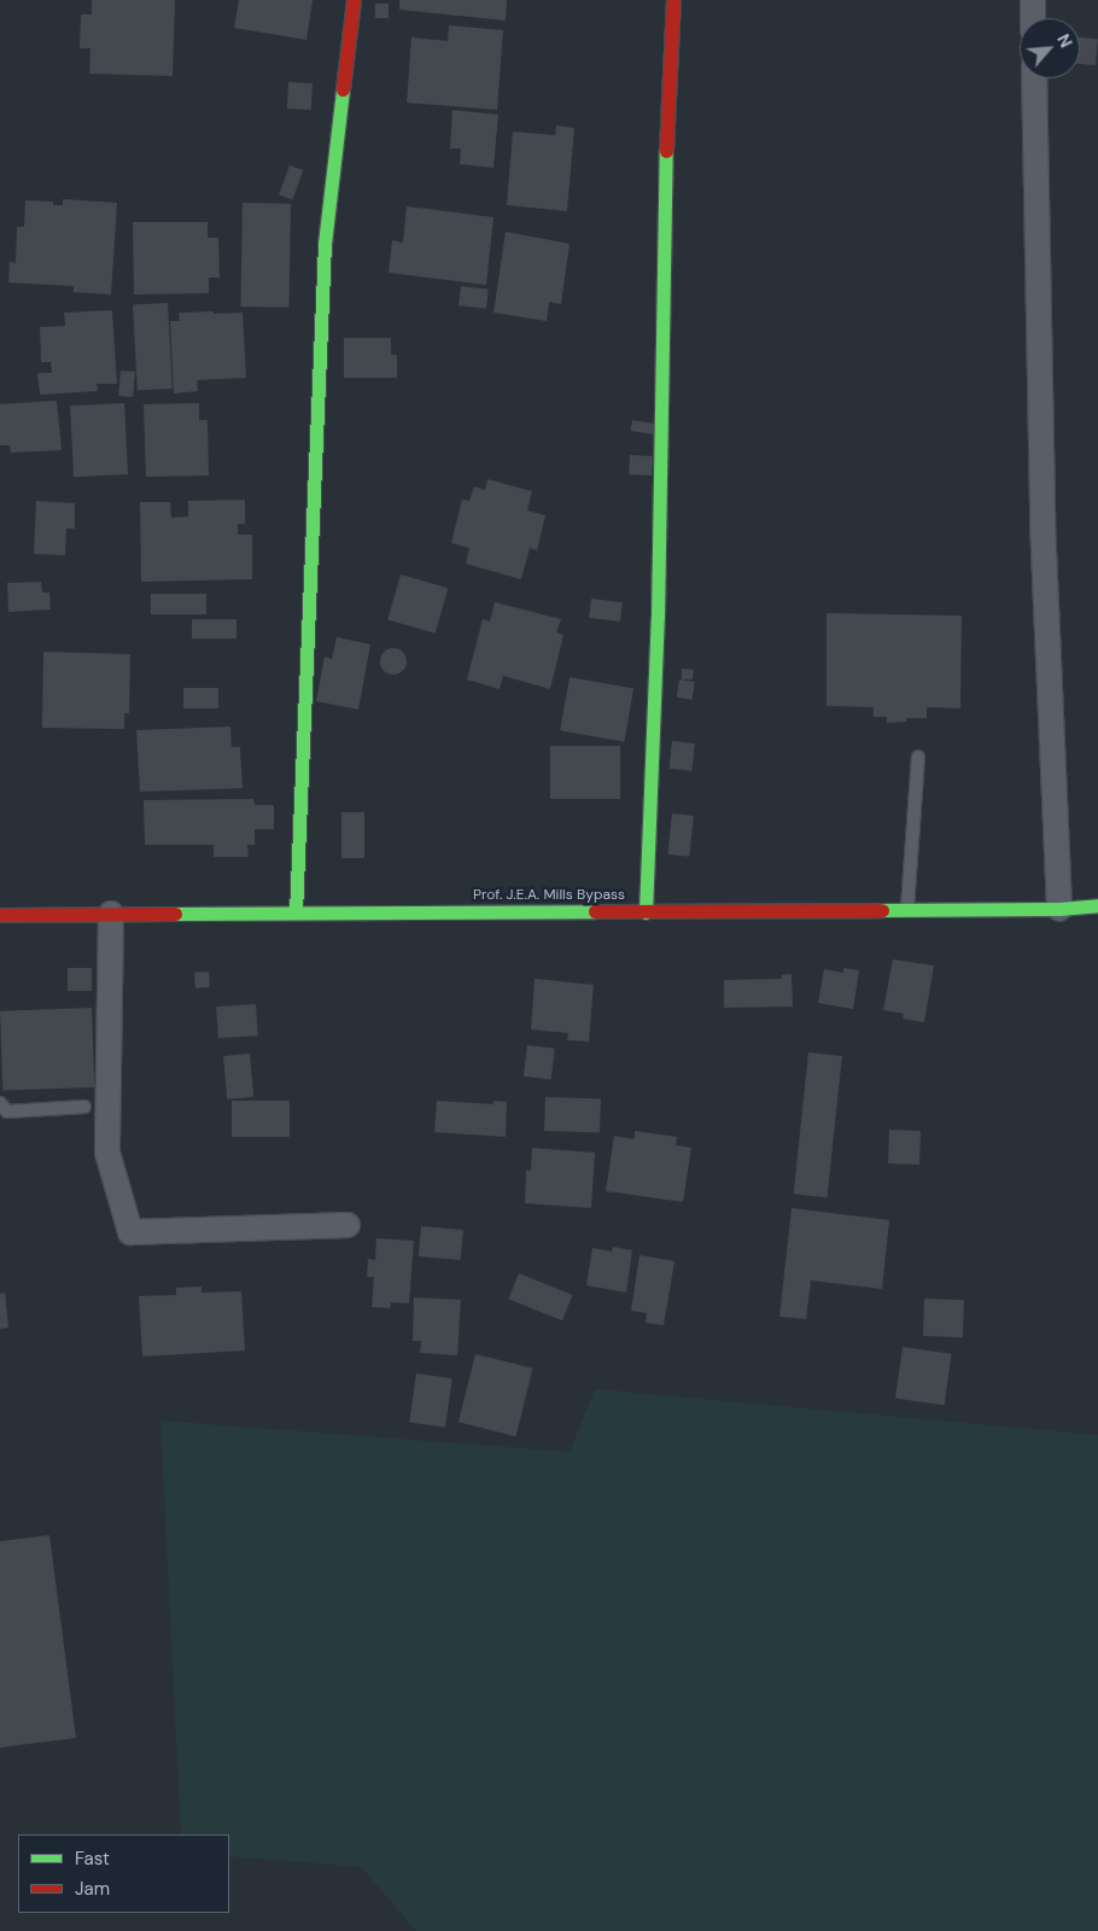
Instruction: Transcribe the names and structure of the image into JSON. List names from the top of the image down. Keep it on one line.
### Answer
{"streets":{"street":["Prof. J.E.A. Mills Bypass"]},"legend":["Fast","Jam"],"north":"top right"}
